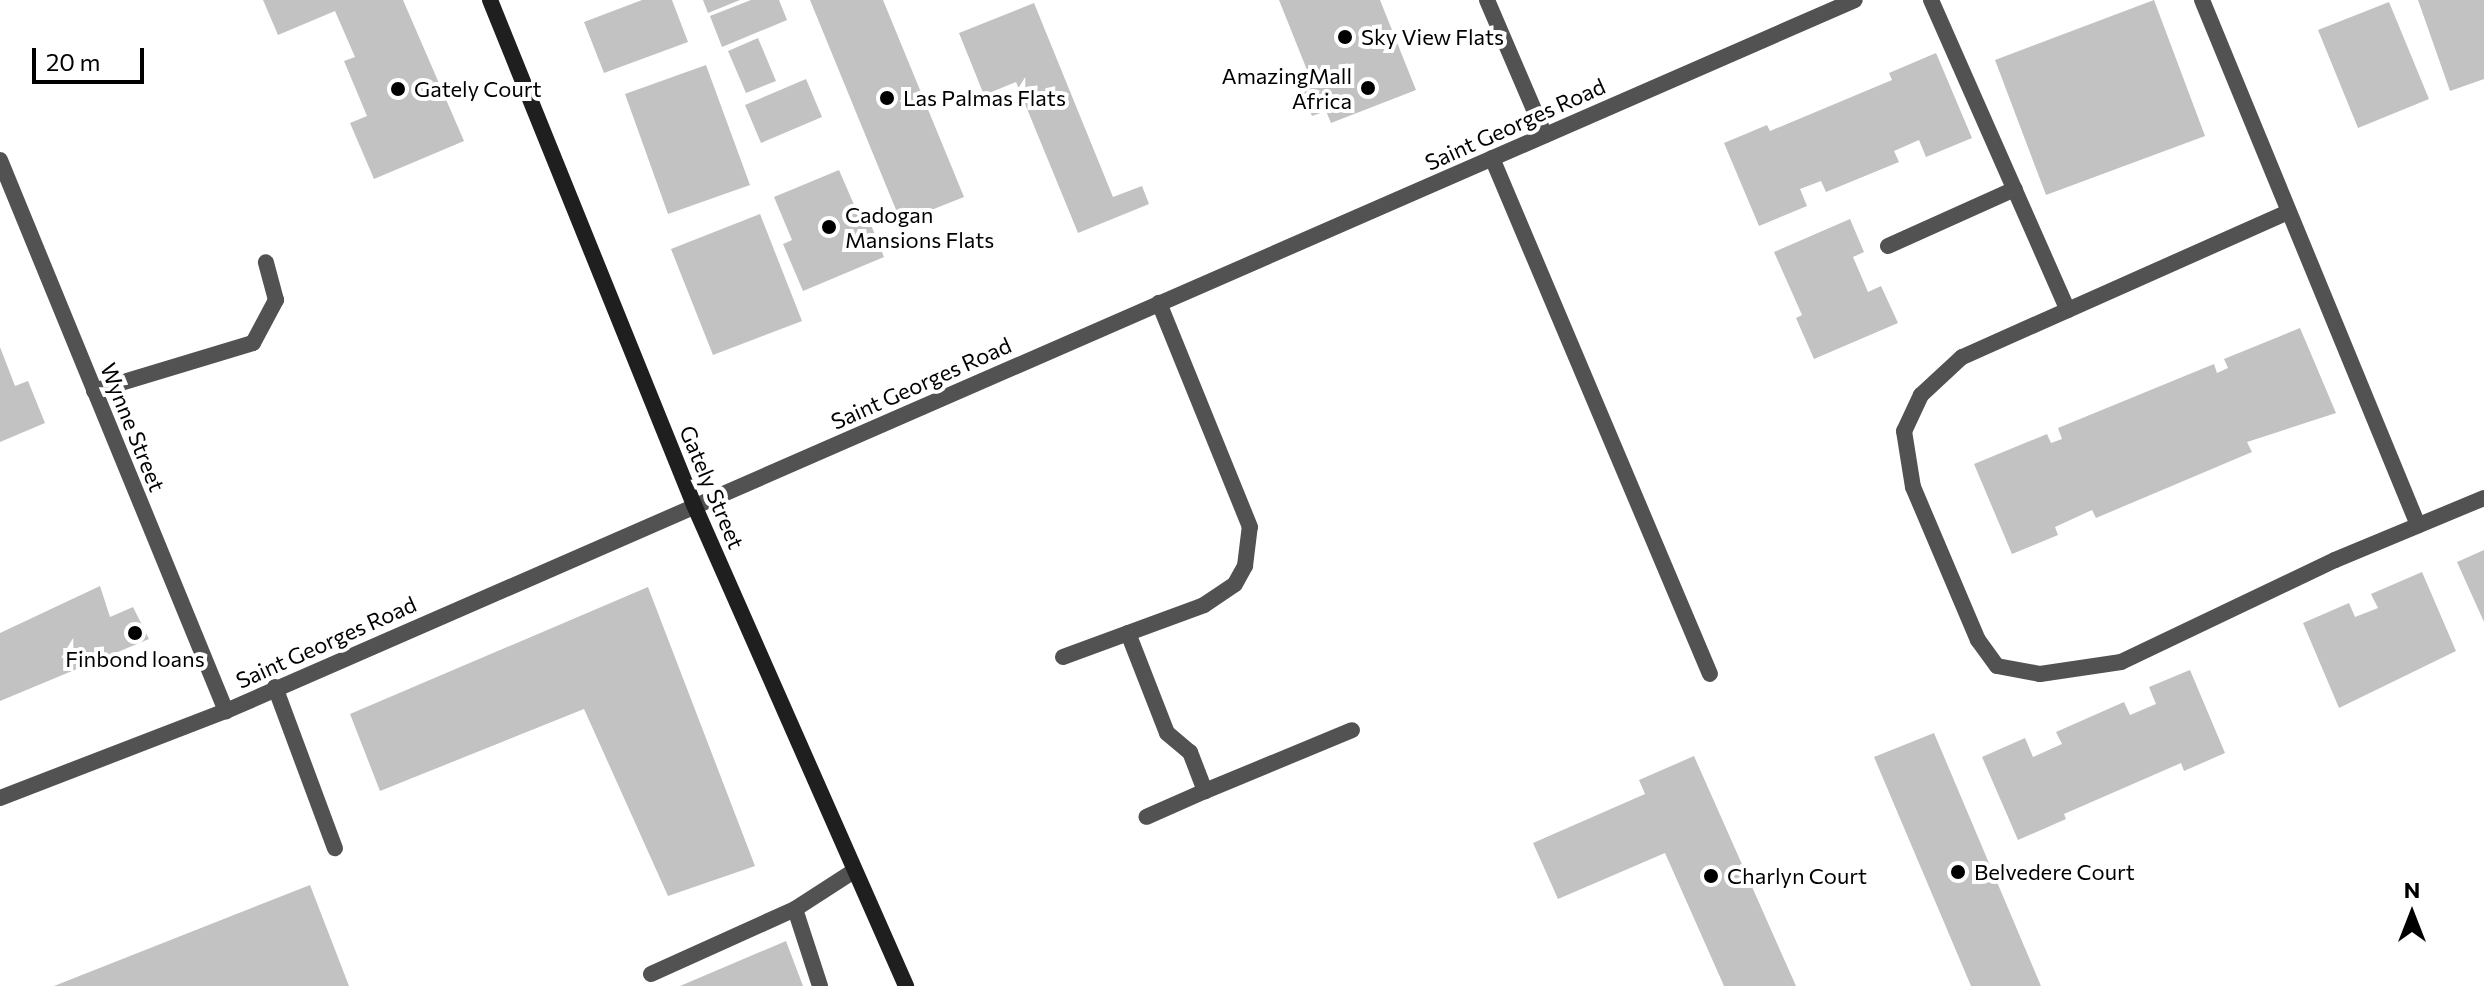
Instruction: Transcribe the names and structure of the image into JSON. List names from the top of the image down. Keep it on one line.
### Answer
{"streets":{"street":["Saint Georges Road","Wynne Street","Gately Street"]},"crossings":[["Saint Georges Road","Wynne Street"],["Saint Georges Road","Gately Street"]],"places":["Sky View Flats","AmazingMall Africa","Gately Court","Las Palmas Flats","Cadogan Mansions Flats","Finbond loans","Belvedere Court","Charlyn Court"],"scale_bar":"20 m","north":"top"}
